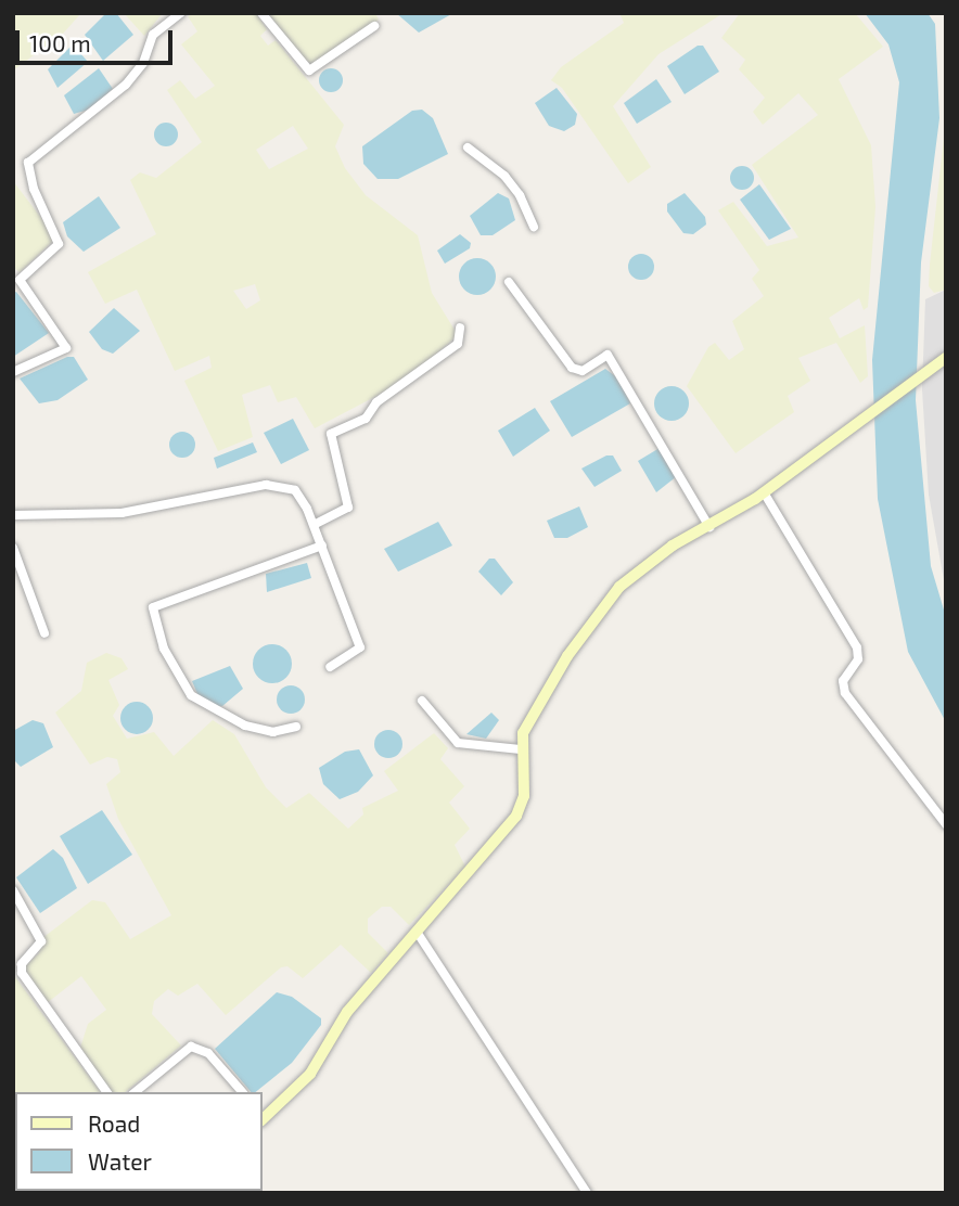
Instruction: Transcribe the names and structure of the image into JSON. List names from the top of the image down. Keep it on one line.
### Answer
{"legend":["Road","Water"],"scale_bar":"100 m"}
